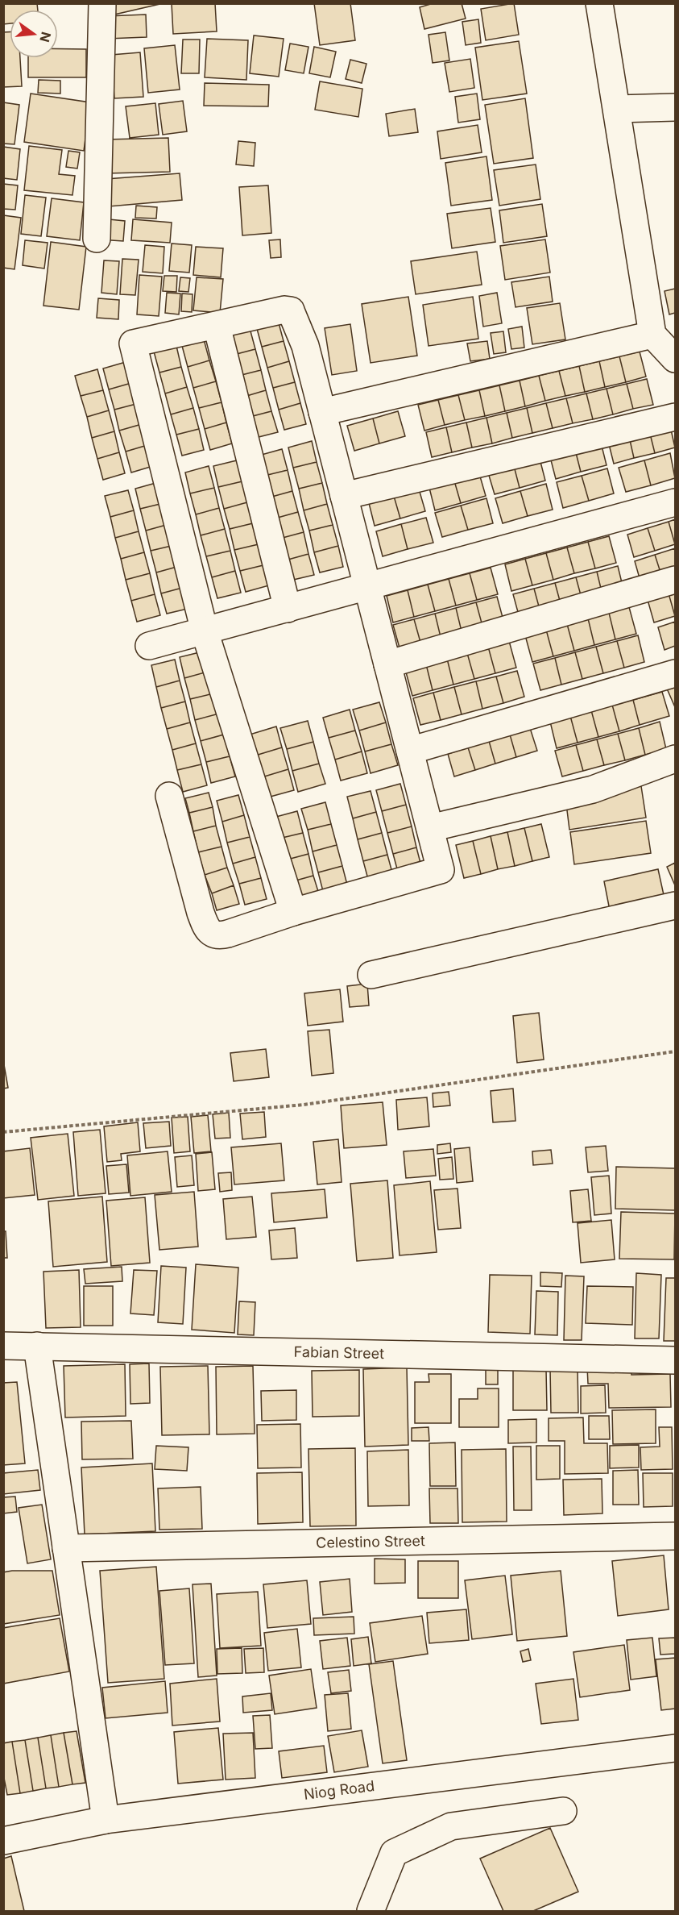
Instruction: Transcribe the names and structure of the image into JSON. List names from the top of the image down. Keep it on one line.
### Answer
{"streets":{"street":["Fabian Street","Celestino Street","Niog Road"]},"north":"right"}
